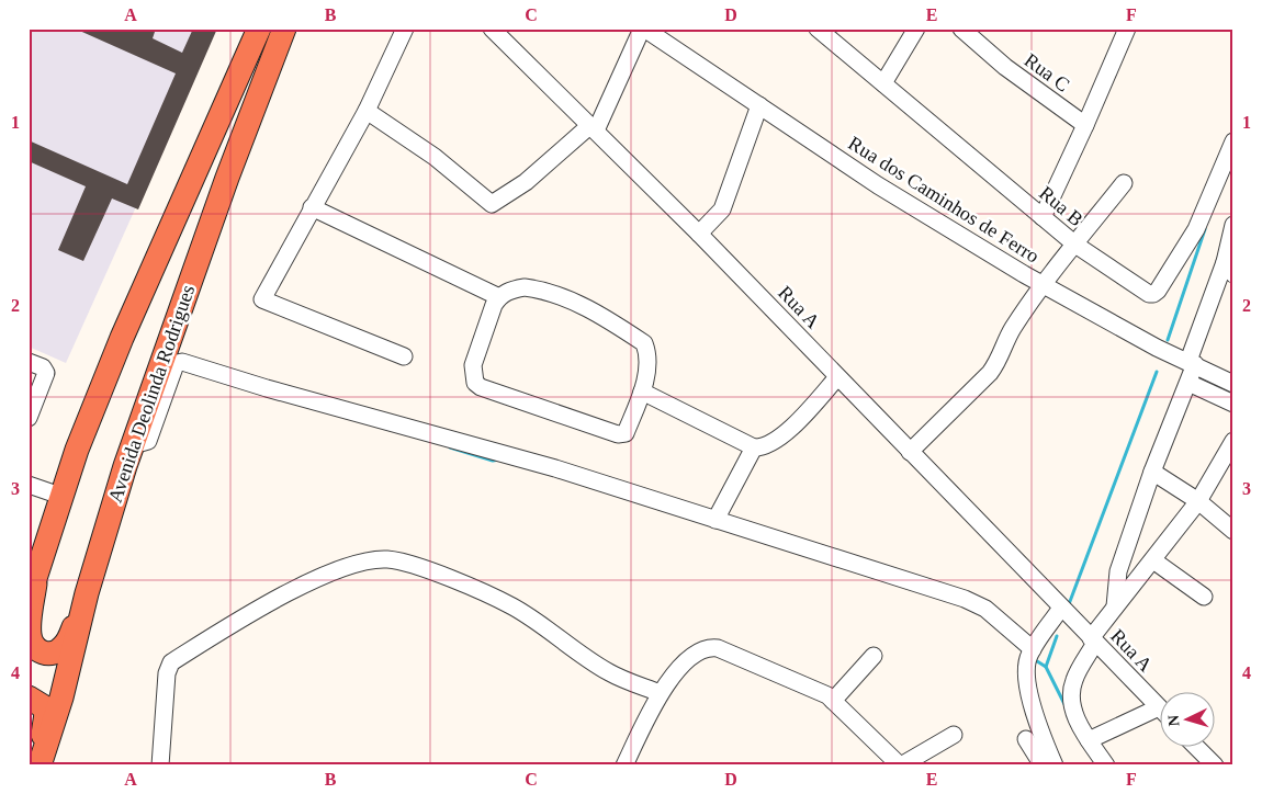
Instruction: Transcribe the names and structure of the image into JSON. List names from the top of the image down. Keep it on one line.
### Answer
{"streets":{"highway":["Avenida Deolinda Rodrigues"],"street":["Rua C","Rua dos Caminhos de Ferro","Rua B","Rua A"]},"north":"left","grid":{"columns":["A","B","C","D","E","F"],"rows":["1","2","3","4"]}}
